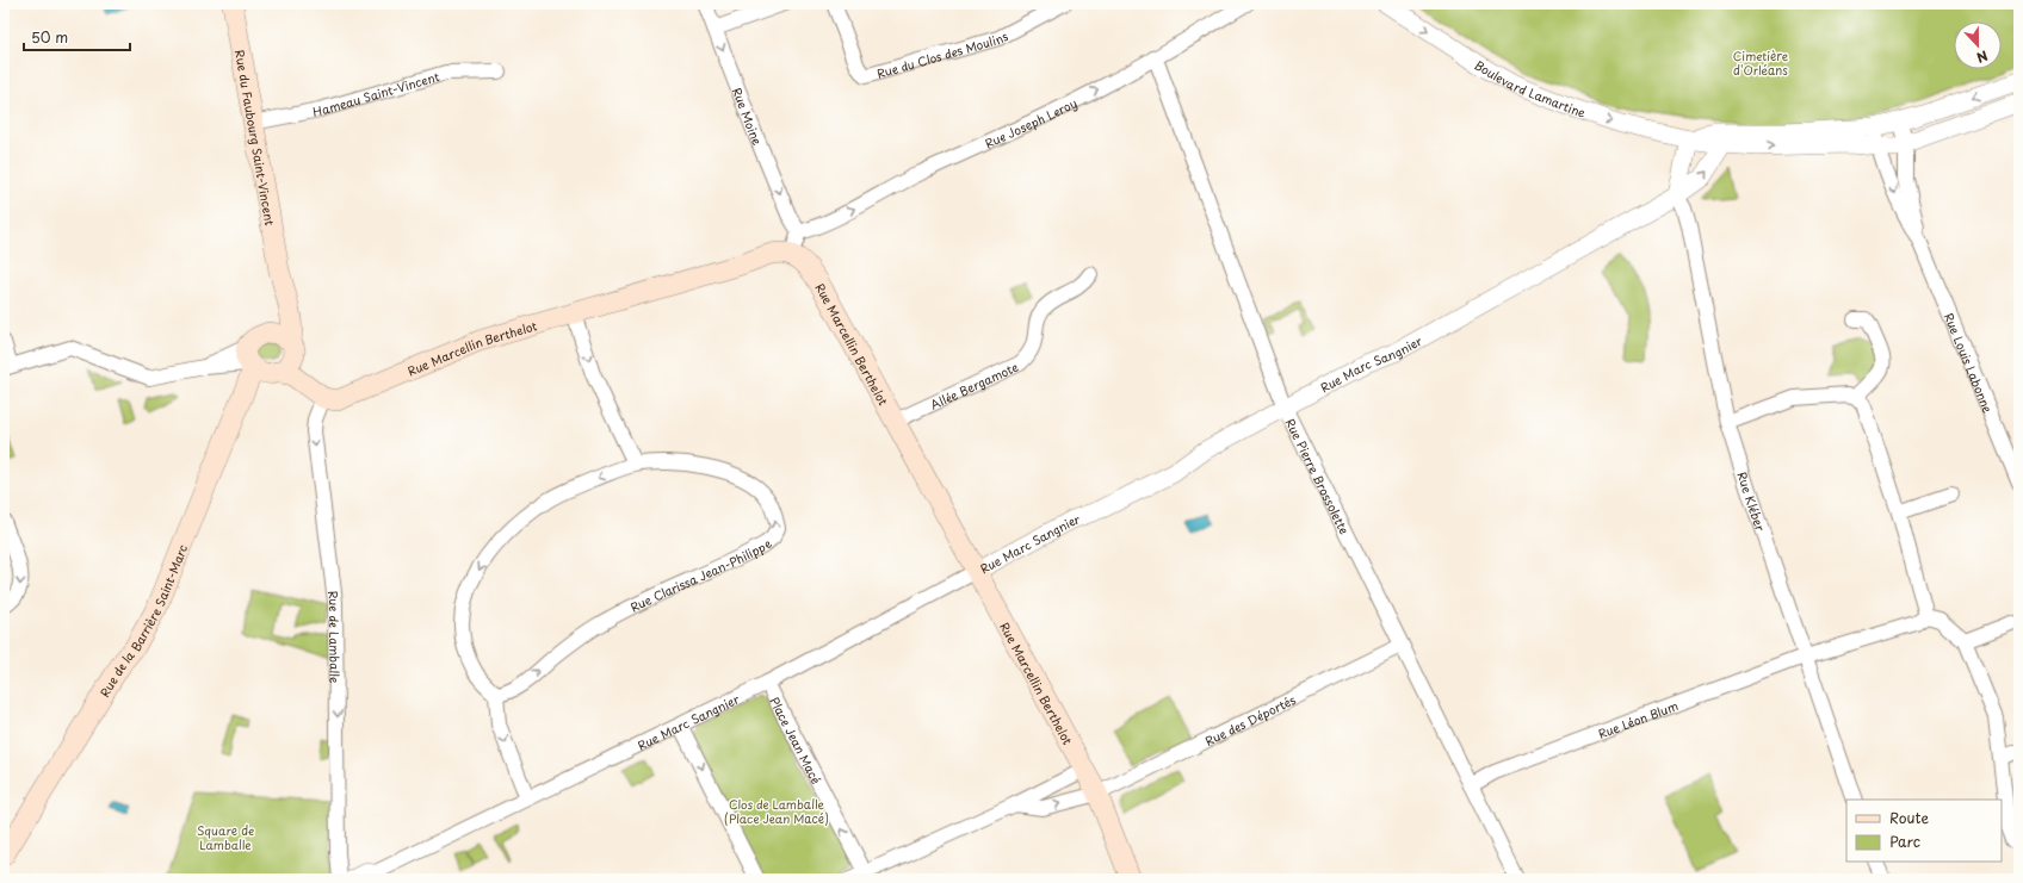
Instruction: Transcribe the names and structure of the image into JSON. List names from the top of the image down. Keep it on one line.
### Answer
{"streets":{"main road":["Rue du Faubourg Saint-Vincent","Rue Marcellin Berthelot","Rue de la Barrière Saint-Marc"],"street":["Rue du Clos des Moulins","Boulevard Lamartine","Hameau Saint-Vincent","Rue Moine","Rue Joseph Leroy","Rue Marc Sangnier","Rue Louis Labonne","Allée Bergamote","Rue Pierre Brossolette","Rue Kléber","Rue Clarissa Jean-Philippe","Rue de Lamballe","Rue des Déportés","Rue Léon Blum","Place Jean Macé"]},"crossings":[["Boulevard Lamartine","Rue Marc Sangnier"],["Boulevard Lamartine","Rue Louis Labonne"],["Hameau Saint-Vincent","Rue du Faubourg Saint-Vincent"],["Rue Moine","Rue Joseph Leroy"],["Rue Joseph Leroy","Rue Pierre Brossolette"],["Rue du Faubourg Saint-Vincent","Rue de la Barrière Saint-Marc"],["Rue Marcellin Berthelot","Rue Marc Sangnier"],["Rue Marcellin Berthelot","Allée Bergamote"],["Rue Marcellin Berthelot","Rue de Lamballe"],["Rue Marcellin Berthelot","Rue des Déportés"],["Rue Marc Sangnier","Rue Pierre Brossolette"],["Rue Marc Sangnier","Rue Kléber"],["Rue Marc Sangnier","Place Jean Macé"],["Rue Pierre Brossolette","Rue des Déportés"],["Rue Pierre Brossolette","Rue Léon Blum"],["Rue Kléber","Rue Léon Blum"]],"one_way":["Rue Moine","Rue Joseph Leroy","Rue de Lamballe"],"parks":["Cimetière d'Orléans","Clos de Lamballe (Place Jean Macé)","Square de Lamballe"],"legend":["Route","Parc"],"scale_bar":"50 m","north":"bottom"}
